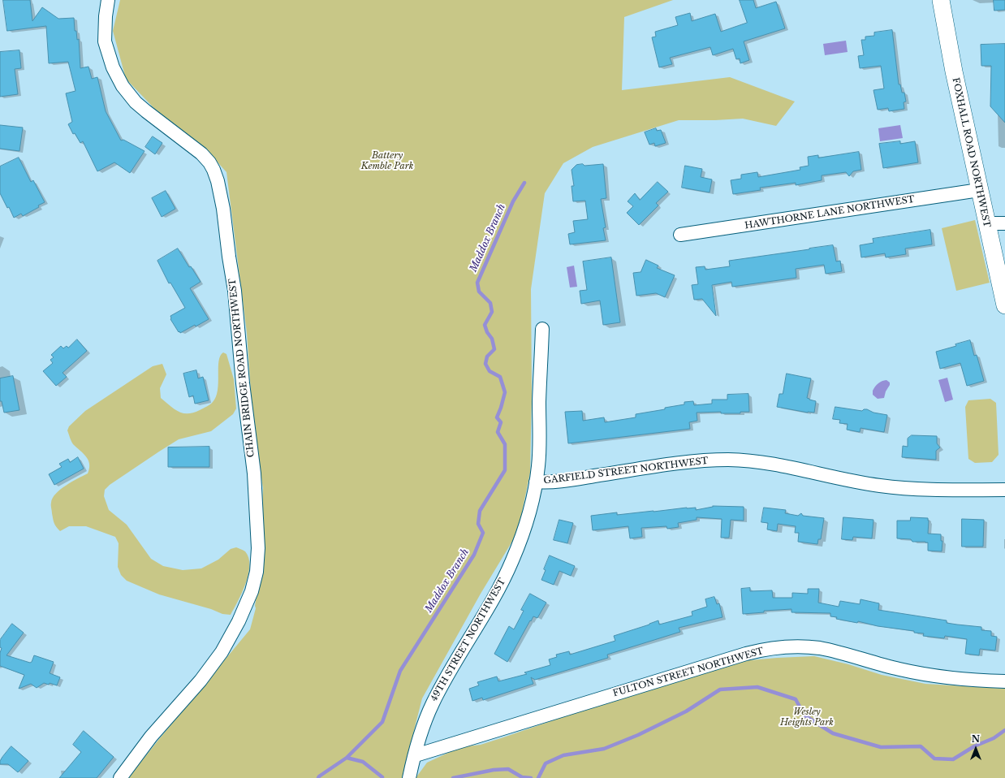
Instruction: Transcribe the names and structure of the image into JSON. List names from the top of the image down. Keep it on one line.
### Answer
{"streets":{"main road":["FOXHALL ROAD NORTHWEST"],"street":["HAWTHORNE LANE NORTHWEST","CHAIN BRIDGE ROAD NORTHWEST","GARFIELD STREET NORTHWEST","49TH STREET NORTHWEST","FULTON STREET NORTHWEST"]},"crossings":[["FOXHALL ROAD NORTHWEST","HAWTHORNE LANE NORTHWEST"],["GARFIELD STREET NORTHWEST","49TH STREET NORTHWEST"],["49TH STREET NORTHWEST","FULTON STREET NORTHWEST"]],"water":["Maddox Branch"],"parks":["Battery Kemble Park","Wesley Heights Park"],"north":"top"}
